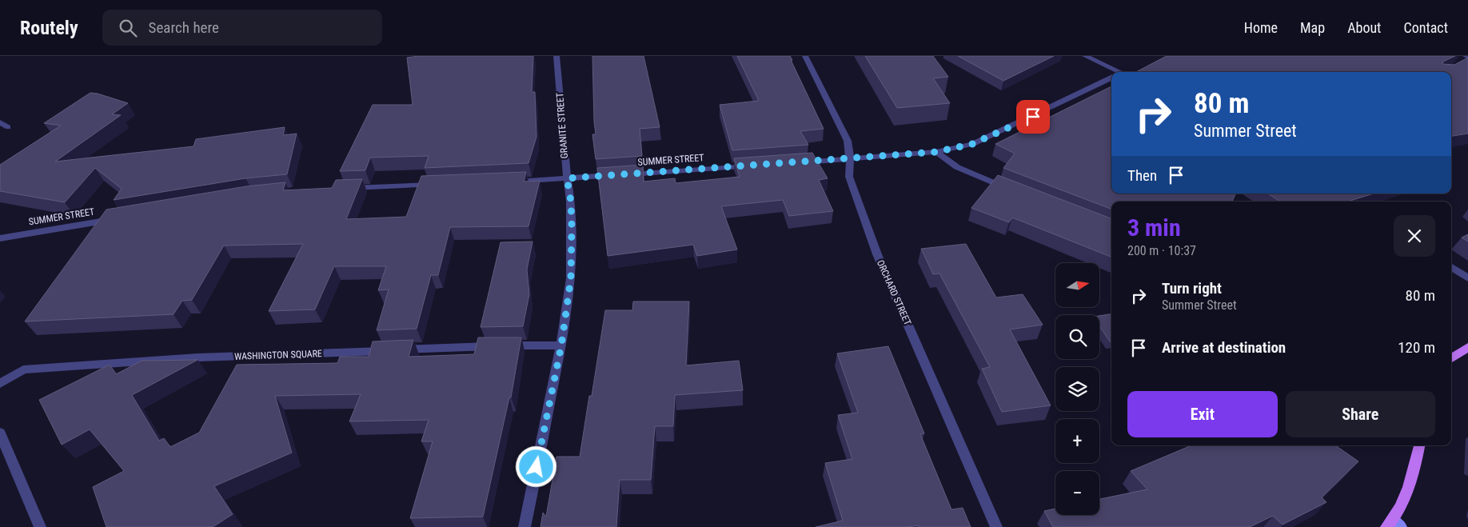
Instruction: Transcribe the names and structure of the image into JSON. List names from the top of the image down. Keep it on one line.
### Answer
{"streets":{"street":["GRANITE STREET","SUMMER STREET","ORCHARD STREET","WASHINGTON SQUARE"]},"crossings":[["GRANITE STREET","SUMMER STREET"],["GRANITE STREET","WASHINGTON SQUARE"]],"north":"right","page":{"header":"Routely","search":"Search here","nav":["Home","Map","About","Contact"],"turn":["80 m","Summer Street"],"then":"Then","heading":["3 min","200 m · 10:37"],"map_buttons":["+","−"],"list":[{"name":"Turn right","note":"Summer Street","value":"80 m"},{"name":"Arrive at destination","value":"120 m"}],"buttons":["Exit","Share"]}}
